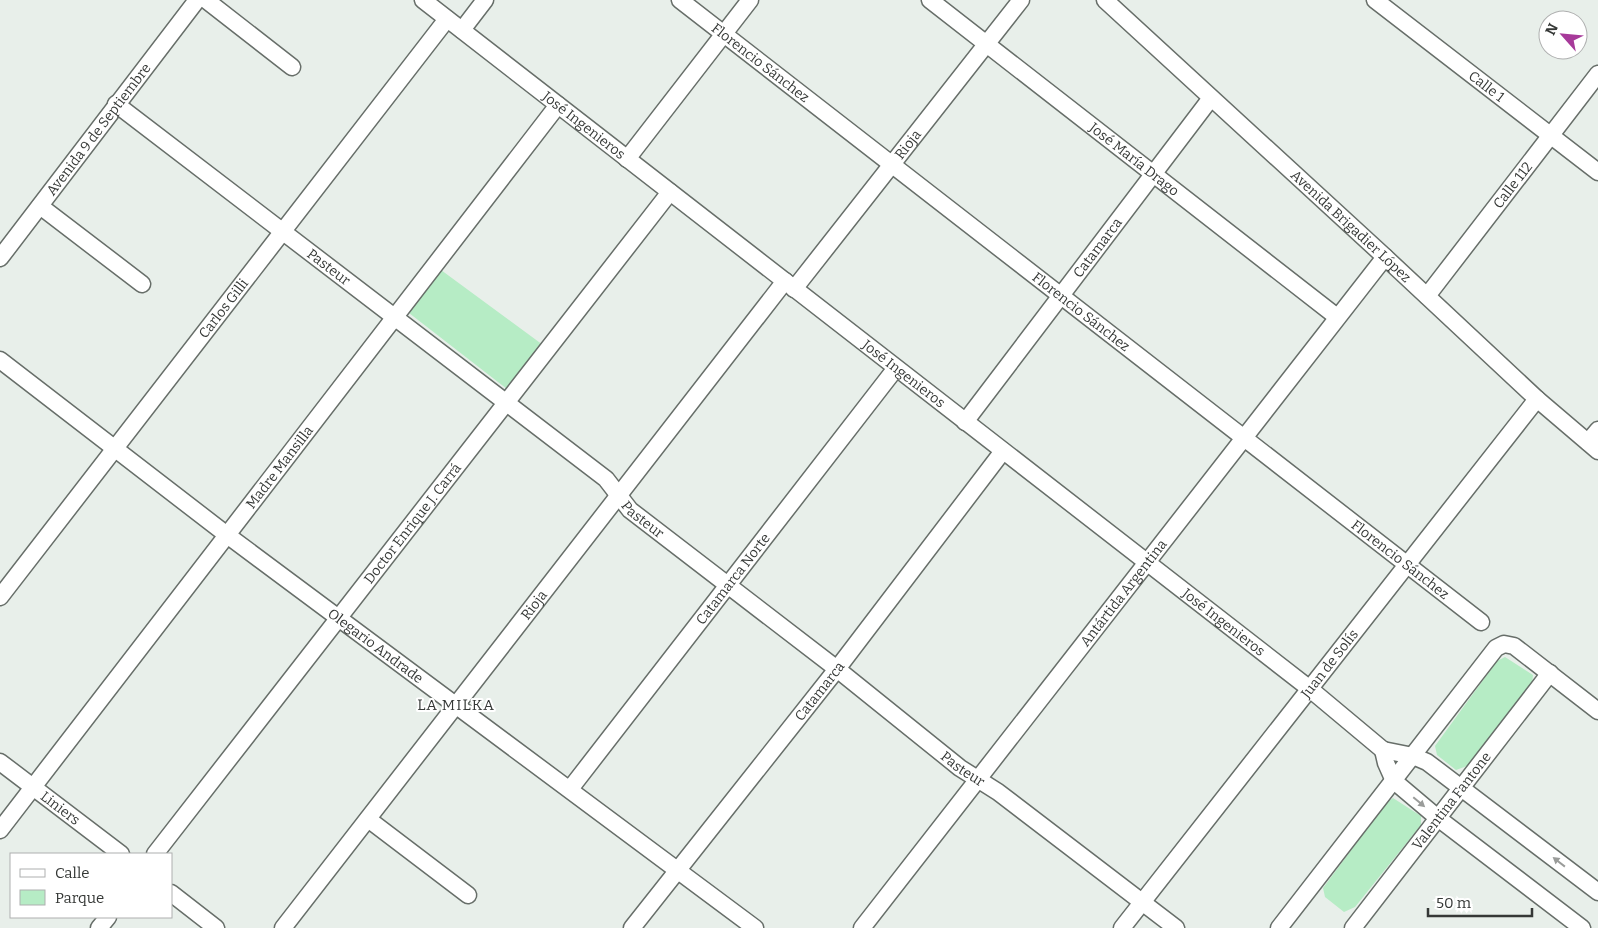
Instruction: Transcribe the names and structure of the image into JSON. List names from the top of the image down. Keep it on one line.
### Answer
{"streets":{"street":["Florencio Sánchez","Calle 1","José Ingenieros","Avenida 9 de Septiembre","Rioja","José María Drago","Calle 112","Avenida Brigadier López","Catamarca","Pasteur","Carlos Gilli","Madre Mansilla","Doctor Enrique J. Carrá","Catamarca Norte","Antártida Argentina","Olegario Andrade","Juan de Solís","Valentina Fantone","Liniers"]},"crossings":[["Florencio Sánchez","Rioja"],["Florencio Sánchez","Catamarca"],["Florencio Sánchez","Antártida Argentina"],["Florencio Sánchez","Juan de Solís"],["Calle 1","Calle 112"],["José Ingenieros","Rioja"],["José Ingenieros","Catamarca"],["José Ingenieros","Carlos Gilli"],["José Ingenieros","Madre Mansilla"],["José Ingenieros","Doctor Enrique J. Carrá"],["José Ingenieros","Catamarca Norte"],["José Ingenieros","Antártida Argentina"],["José Ingenieros","Juan de Solís"],["Avenida 9 de Septiembre","Pasteur"],["Rioja","José María Drago"],["Rioja","Pasteur"],["Rioja","Olegario Andrade"],["José María Drago","Catamarca"],["José María Drago","Antártida Argentina"],["Calle 112","Avenida Brigadier López"],["Avenida Brigadier López","Catamarca"],["Avenida Brigadier López","Antártida Argentina"],["Avenida Brigadier López","Juan de Solís"],["Catamarca","Pasteur"],["Catamarca","Olegario Andrade"],["Pasteur","Carlos Gilli"],["Pasteur","Madre Mansilla"],["Pasteur","Doctor Enrique J. Carrá"],["Pasteur","Catamarca Norte"],["Pasteur","Antártida Argentina"],["Pasteur","Juan de Solís"],["Carlos Gilli","Olegario Andrade"],["Madre Mansilla","Olegario Andrade"],["Madre Mansilla","Liniers"],["Doctor Enrique J. Carrá","Olegario Andrade"],["Catamarca Norte","Olegario Andrade"]],"districts":["LA MILKA"],"legend":["Calle","Parque"],"scale_bar":"50 m","north":"top left"}
